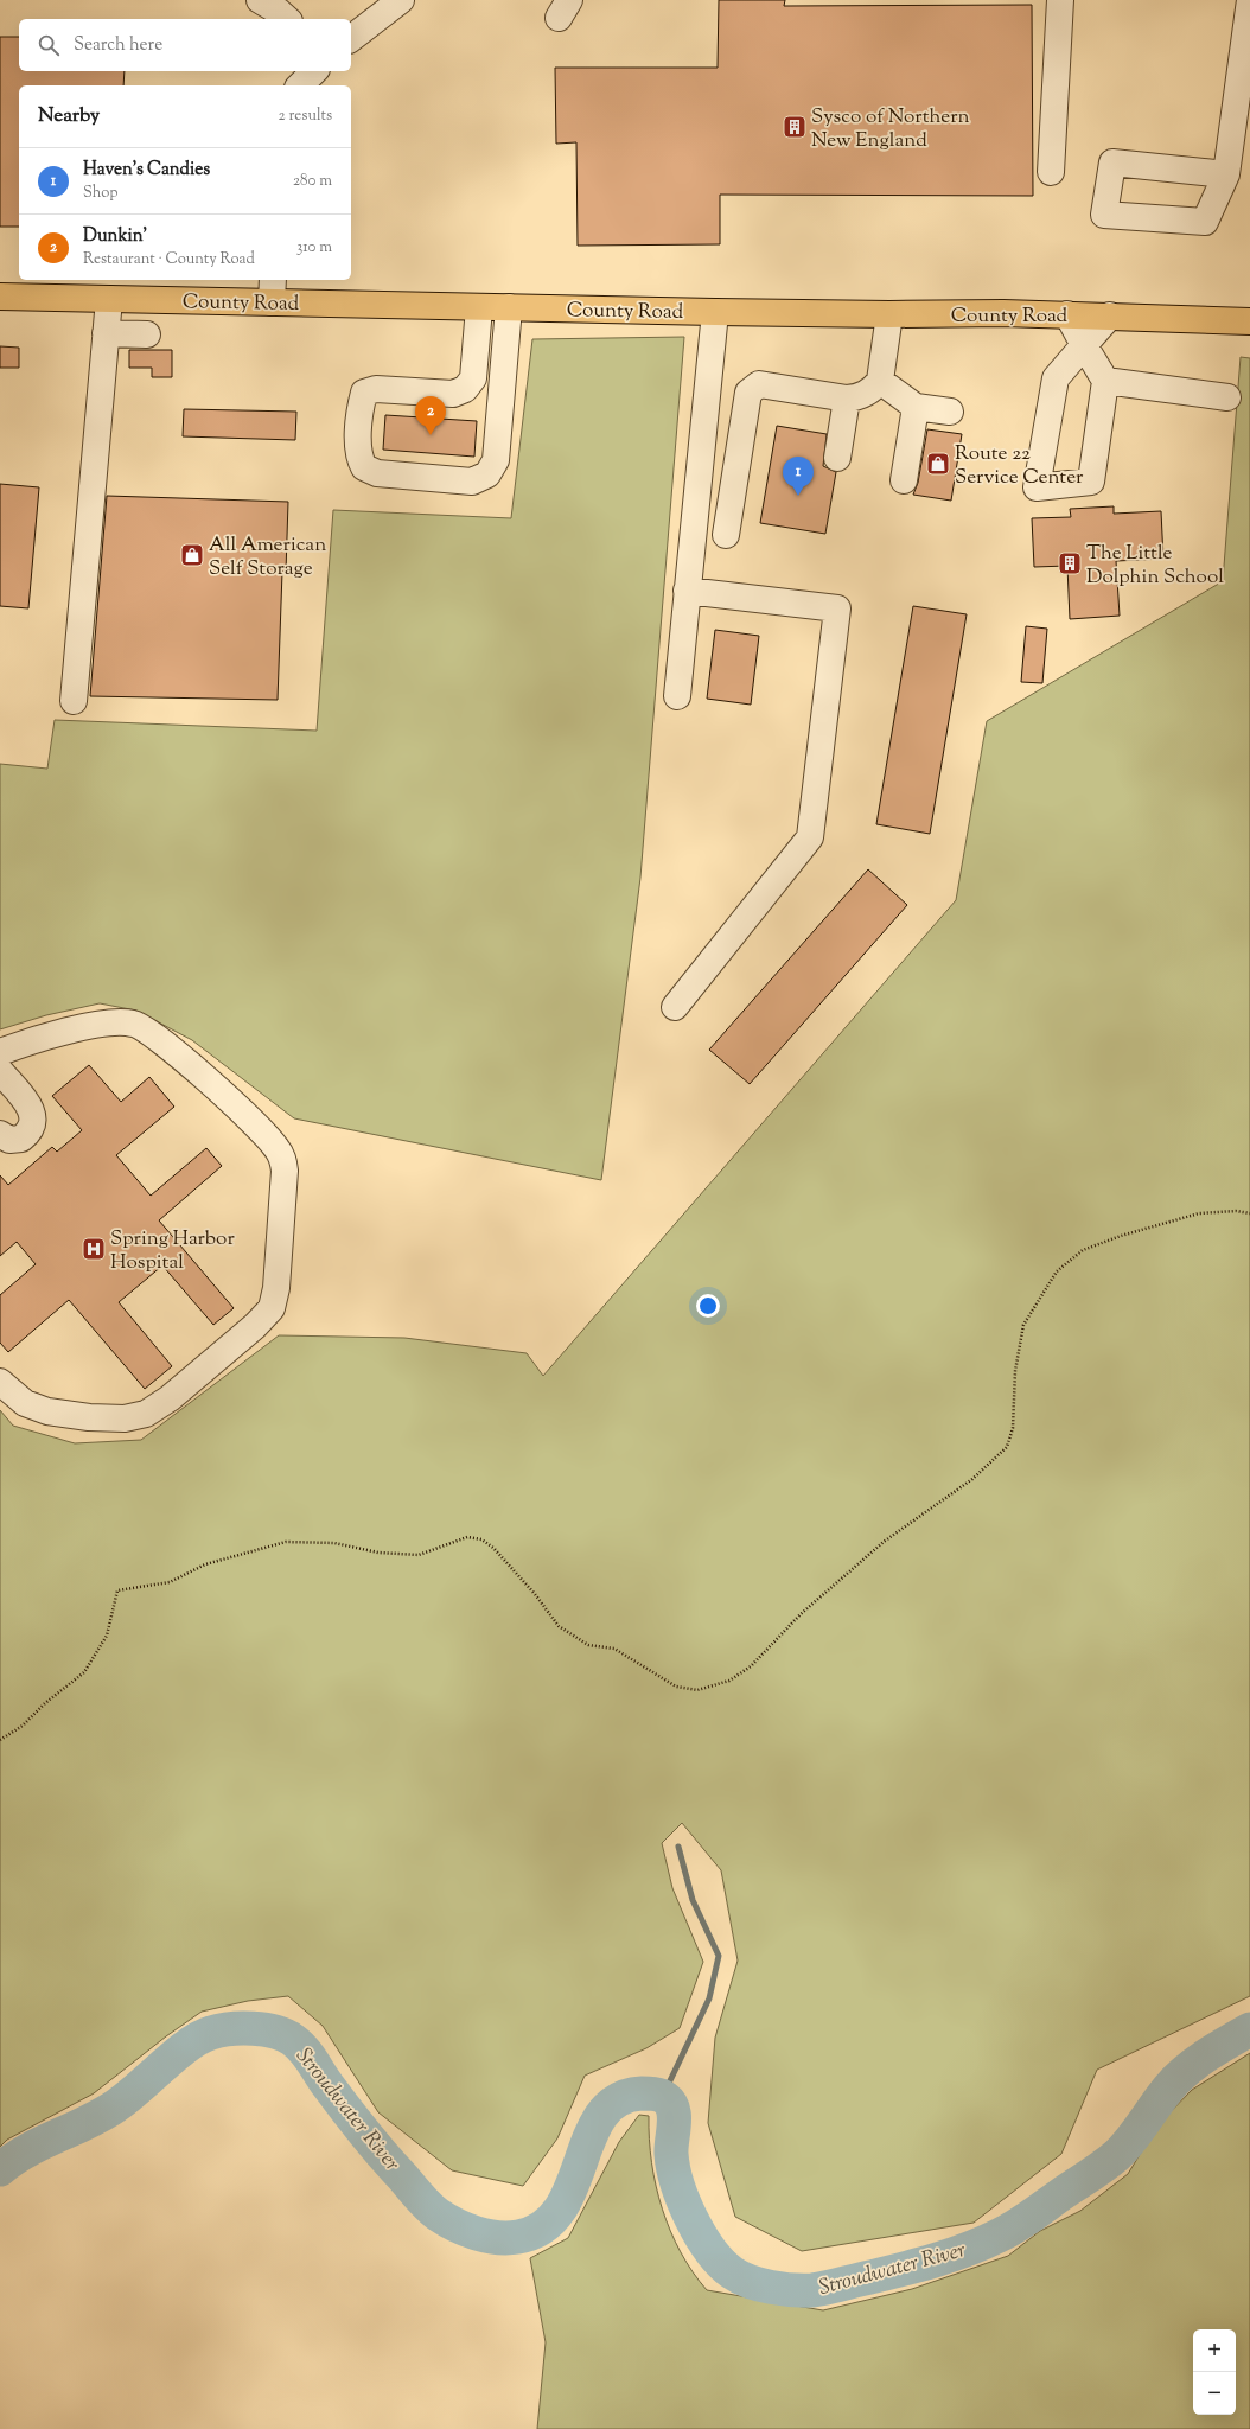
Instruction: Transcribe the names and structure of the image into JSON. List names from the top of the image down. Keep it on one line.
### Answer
{"streets":{"main road":["County Road"]},"water":["Stroudwater River"],"places":{"building":["Sysco of Northern New England","The Little Dolphin School"],"shop":["Route 22 Service Center","All American Self Storage"],"hospital":["Spring Harbor Hospital"]},"page":{"search":"Search here","heading":["Nearby","2 results"],"list":[{"mark":"1","name":"Haven's Candies","note":"Shop","value":"280 m"},{"mark":"2","name":"Dunkin'","note":"Restaurant · County Road","value":"310 m"}],"pins":["2","1"],"map_buttons":["+","−"]}}
